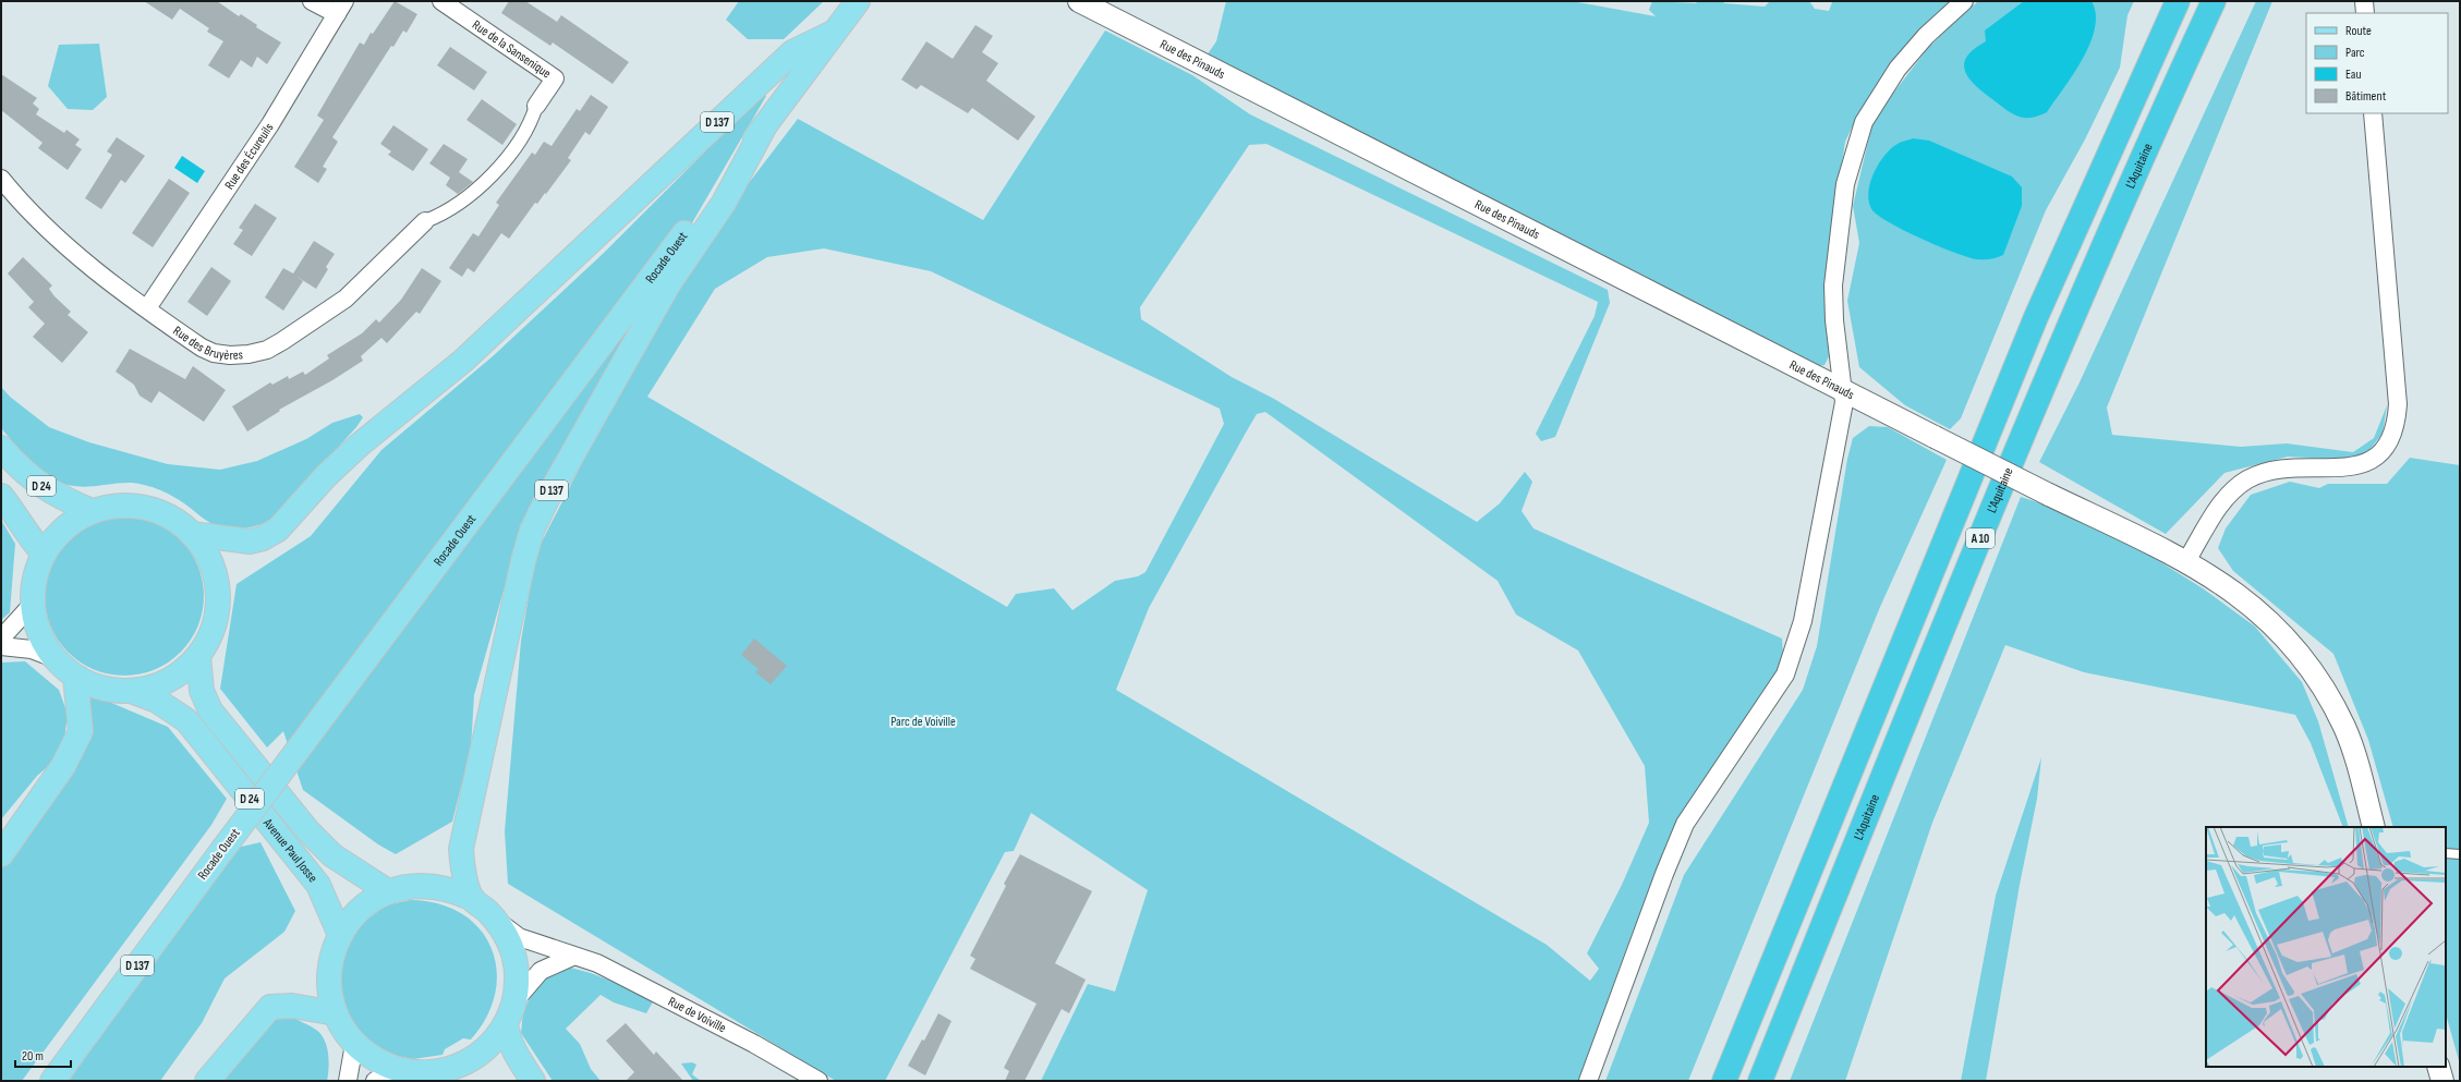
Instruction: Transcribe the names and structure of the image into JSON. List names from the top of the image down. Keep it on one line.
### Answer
{"streets":{"highway":["L'Aquitaine","A 10"],"main road":["D 137","Rocade Ouest","D 24","Avenue Paul Josse"],"street":["Rue de la Sansenique","Rue des Pinauds","Rue des Écureuils","Rue des Bruyères","Rue de Voiville"]},"crossings":[["D 137","Rocade Ouest"],["Rue des Écureuils","Rue des Bruyères"]],"parks":["Parc de Voiville"],"legend":["Route","Parc","Eau","Bâtiment"],"scale_bar":"20 m"}
